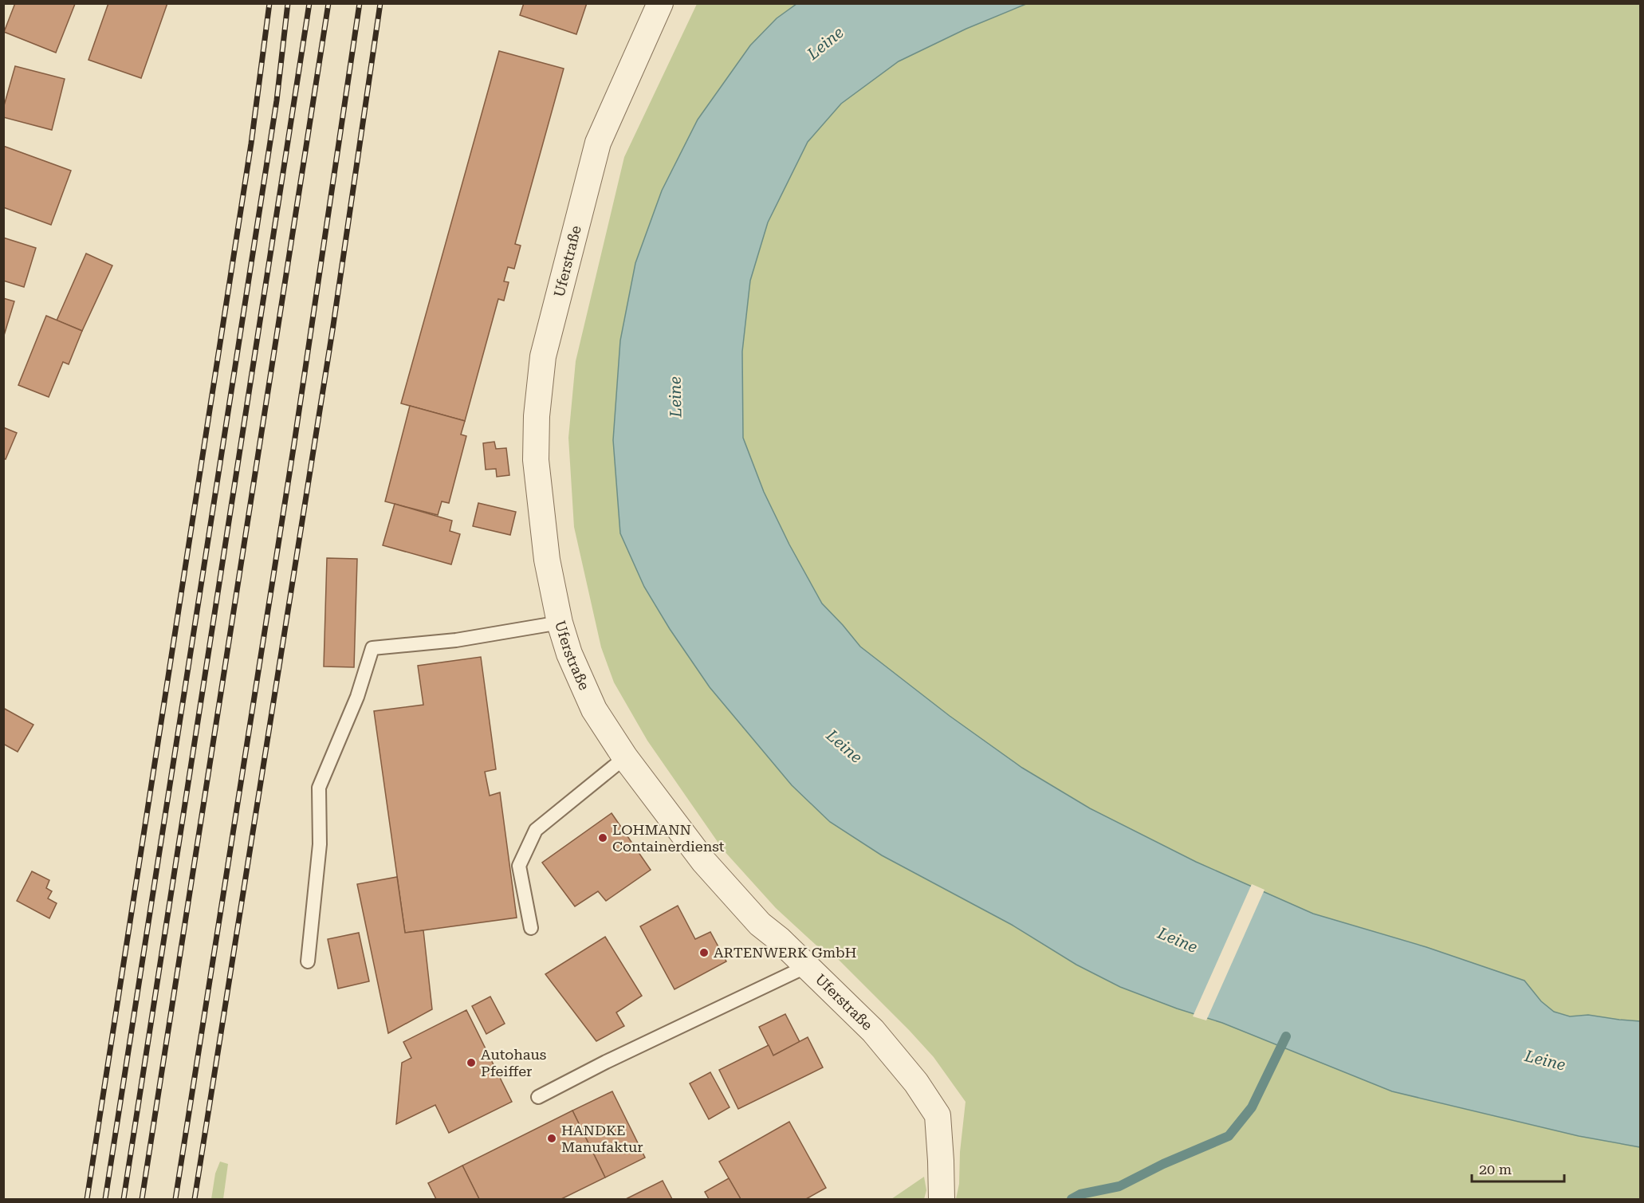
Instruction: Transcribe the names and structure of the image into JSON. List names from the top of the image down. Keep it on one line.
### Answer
{"streets":{"street":["Uferstraße"]},"water":["Leine"],"places":["LOHMANN Containerdienst","ARTENWERK GmbH","Autohaus Pfeiffer","HANDKE Manufaktur"],"scale_bar":"20 m"}
